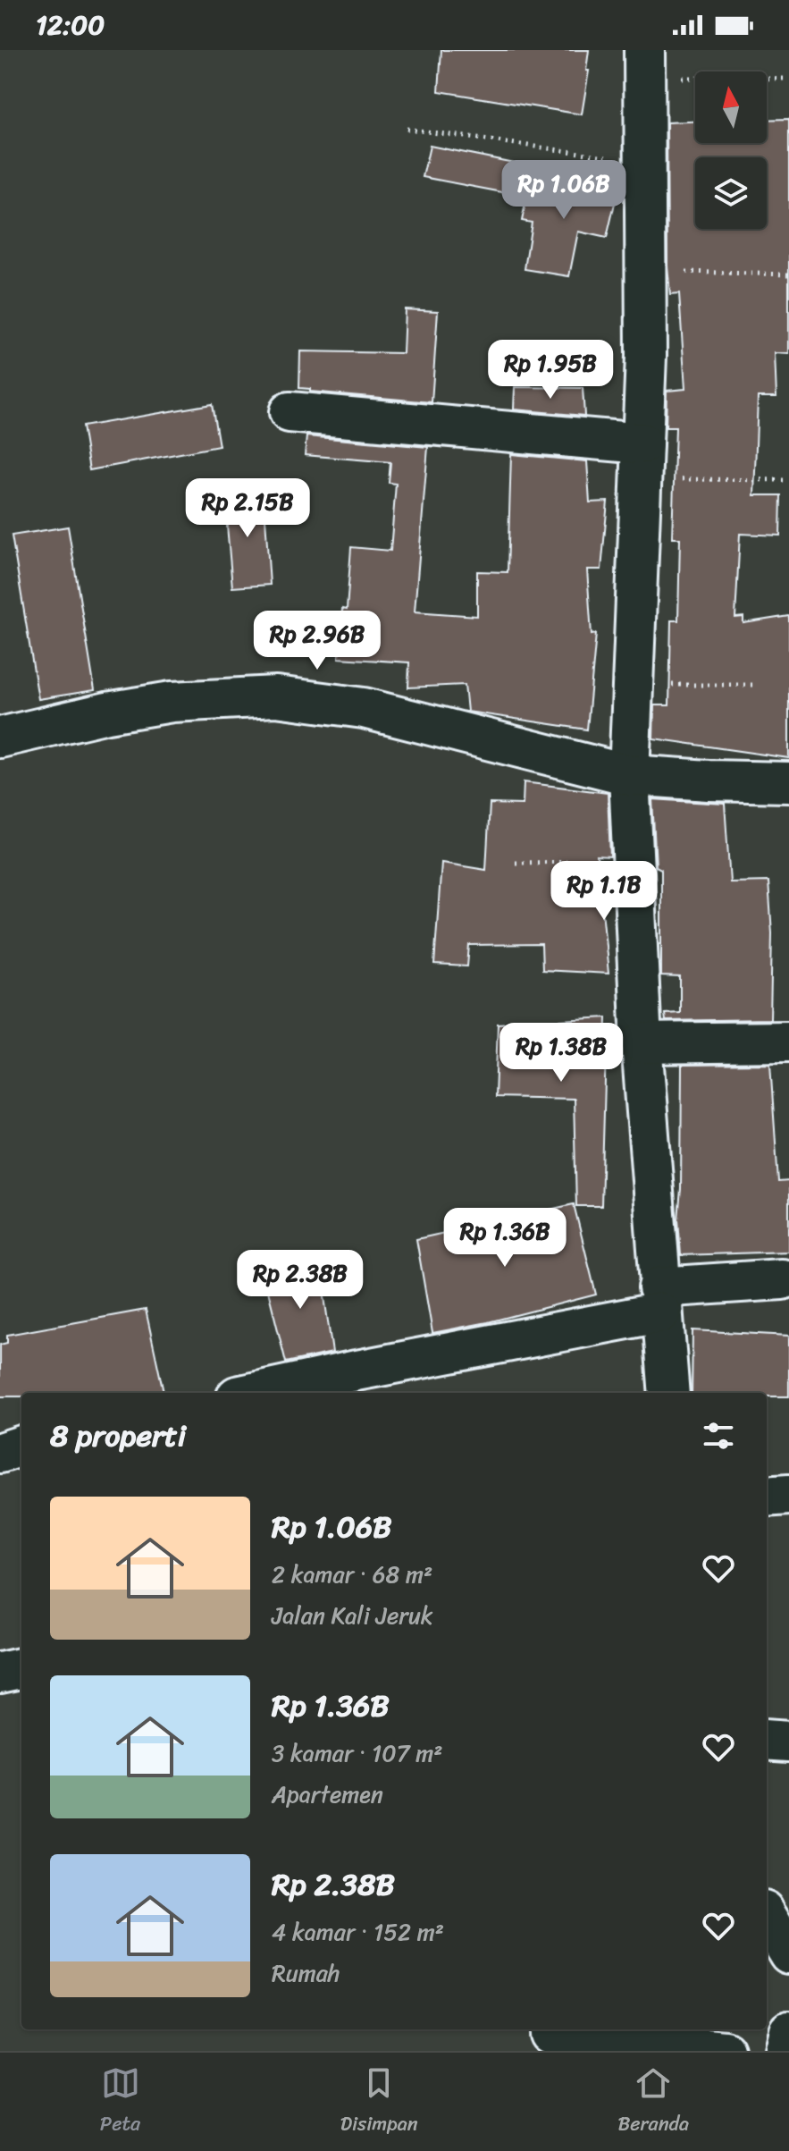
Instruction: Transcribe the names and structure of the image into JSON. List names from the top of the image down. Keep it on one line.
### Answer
{"north":"top","page":{"status":"12:00","price":["Rp 1.06B","Rp 1.95B","Rp 2.15B","Rp 2.96B","Rp 1.1B","Rp 1.38B","Rp 1.36B","Rp 2.38B"],"heading":"8 properti","list":[{"name":"Rp 1.06B","note":"2 kamar · 68 m² · Jalan Kali Jeruk"},{"name":"Rp 1.36B","note":"3 kamar · 107 m² · Apartemen"},{"name":"Rp 2.38B","note":"4 kamar · 152 m² · Rumah"}],"tabs":["Peta","Disimpan","Beranda"]}}
